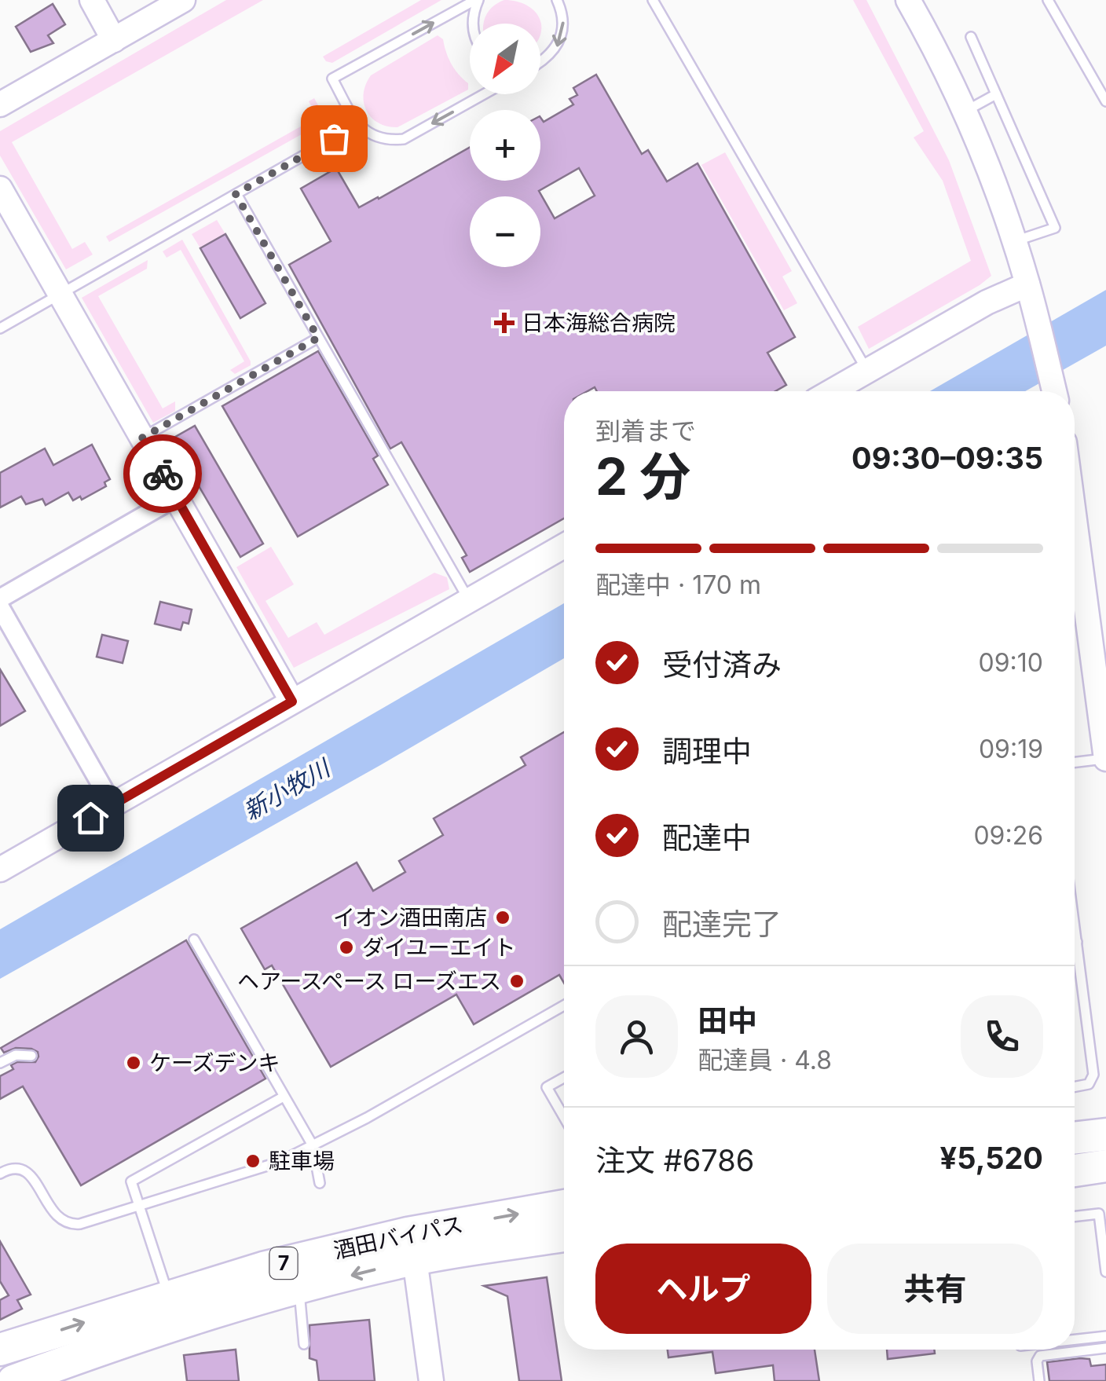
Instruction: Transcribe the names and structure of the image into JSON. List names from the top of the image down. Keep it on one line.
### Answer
{"streets":{"highway":["酒田バイパス","7"]},"water":["新小牧川"],"places":{"health":["日本海総合病院"],"other":["イオン酒田南店","ダイユーエイト","ヘアースペース ローズエス","ケーズデンキ","駐車場"]},"north":"bottom left","page":{"map_buttons":["+","−"],"heading":["2 分","到着まで","09:30–09:35"],"panel":["田中","配達員 · 4.8","注文 #6786","¥5,520"],"bar":"配達中 · 170 m","list":[["受付済み","09:10"],["調理中","09:19"],["配達中","09:26"],"配達完了"],"buttons":["ヘルプ","共有"]}}
